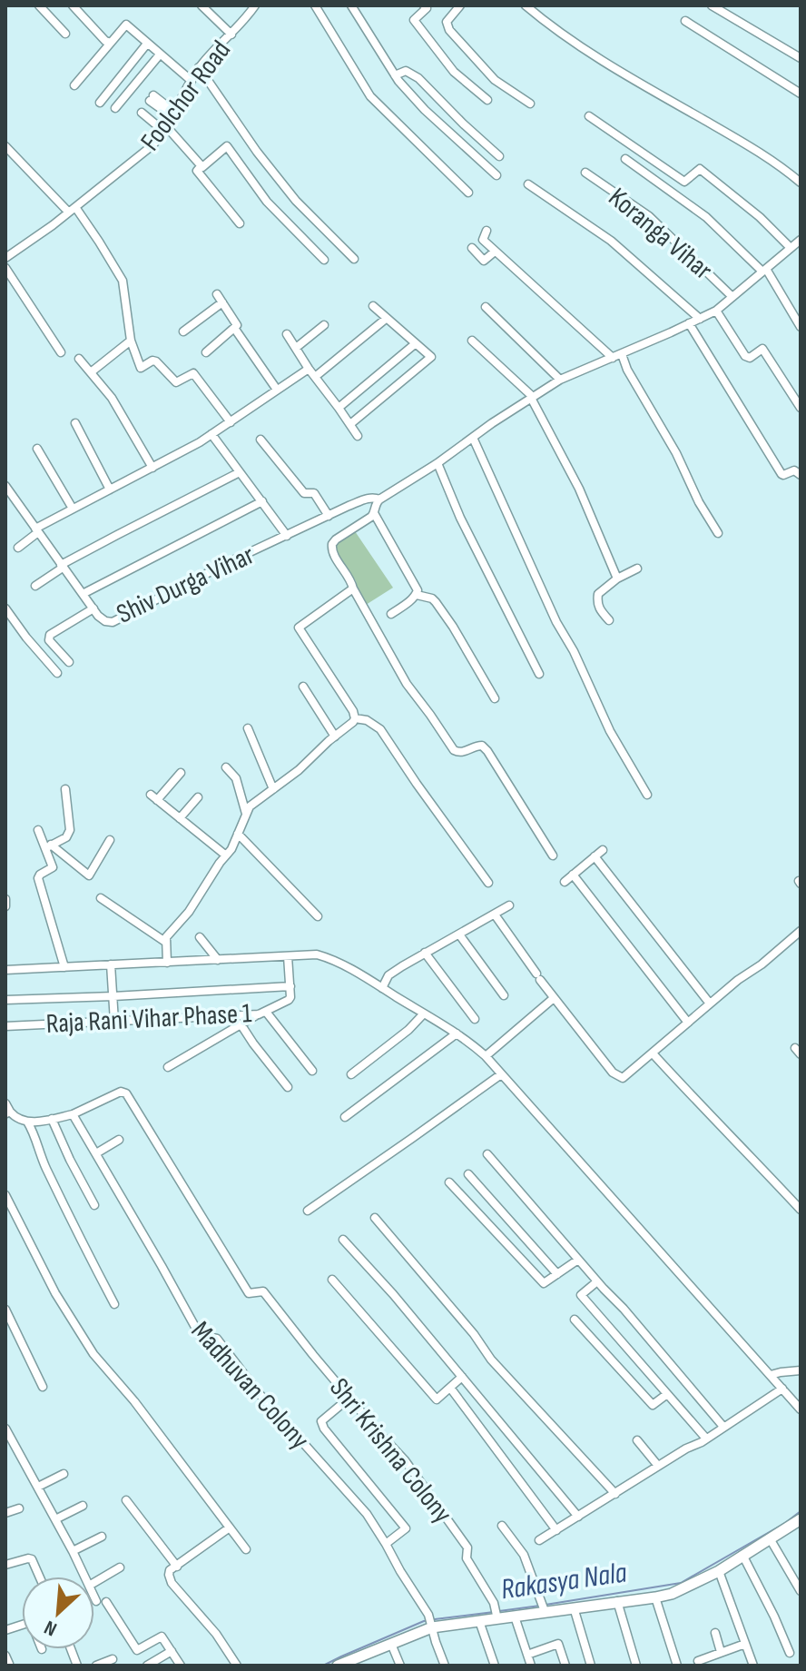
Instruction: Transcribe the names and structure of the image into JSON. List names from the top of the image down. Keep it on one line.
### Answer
{"streets":{"street":["Foolchor Road","Koranga Vihar","Shiv Durga Vihar","Raja Rani Vihar Phase 1","Madhuvan Colony","Shri Krishna Colony"]},"crossings":[["Koranga Vihar","Shiv Durga Vihar"],["Madhuvan Colony","Shri Krishna Colony"]],"water":["Rakasya Nala"],"north":"bottom left"}
